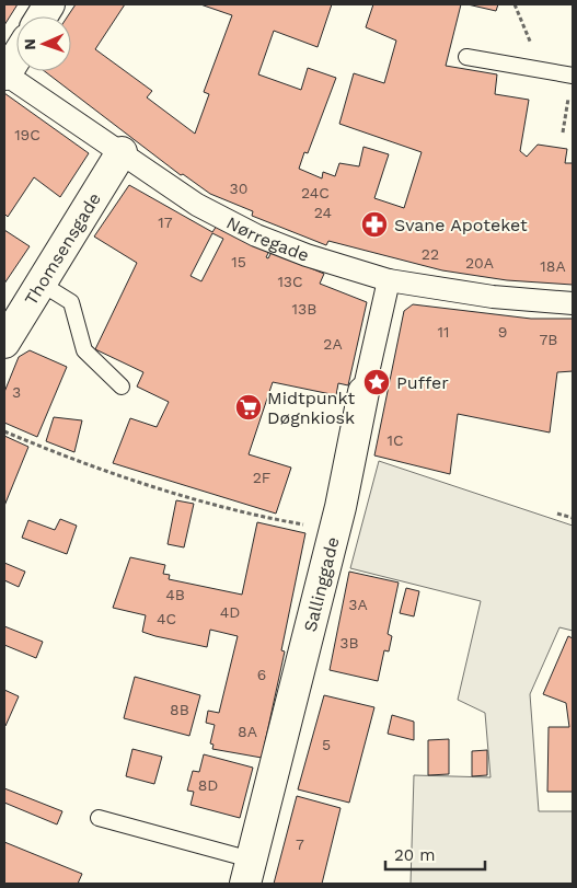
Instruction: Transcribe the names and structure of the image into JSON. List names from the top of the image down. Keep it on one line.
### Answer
{"streets":{"street":["Nørregade","Thomsensgade","Sallinggade"]},"crossings":[["Nørregade","Thomsensgade"],["Nørregade","Sallinggade"]],"places":{"pharmacy":["Svane Apoteket"],"place":["Puffer"],"supermarket":["Midtpunkt Døgnkiosk"]},"house_numbers":["19C","30","24C","24","17","22","15","20A","18A","13C","13B","11","9","7B","2A","3","1C","2F","4B","3A","4D","4C","3B","6","8B","8A","5","8D","7"],"scale_bar":"20 m","north":"left"}
